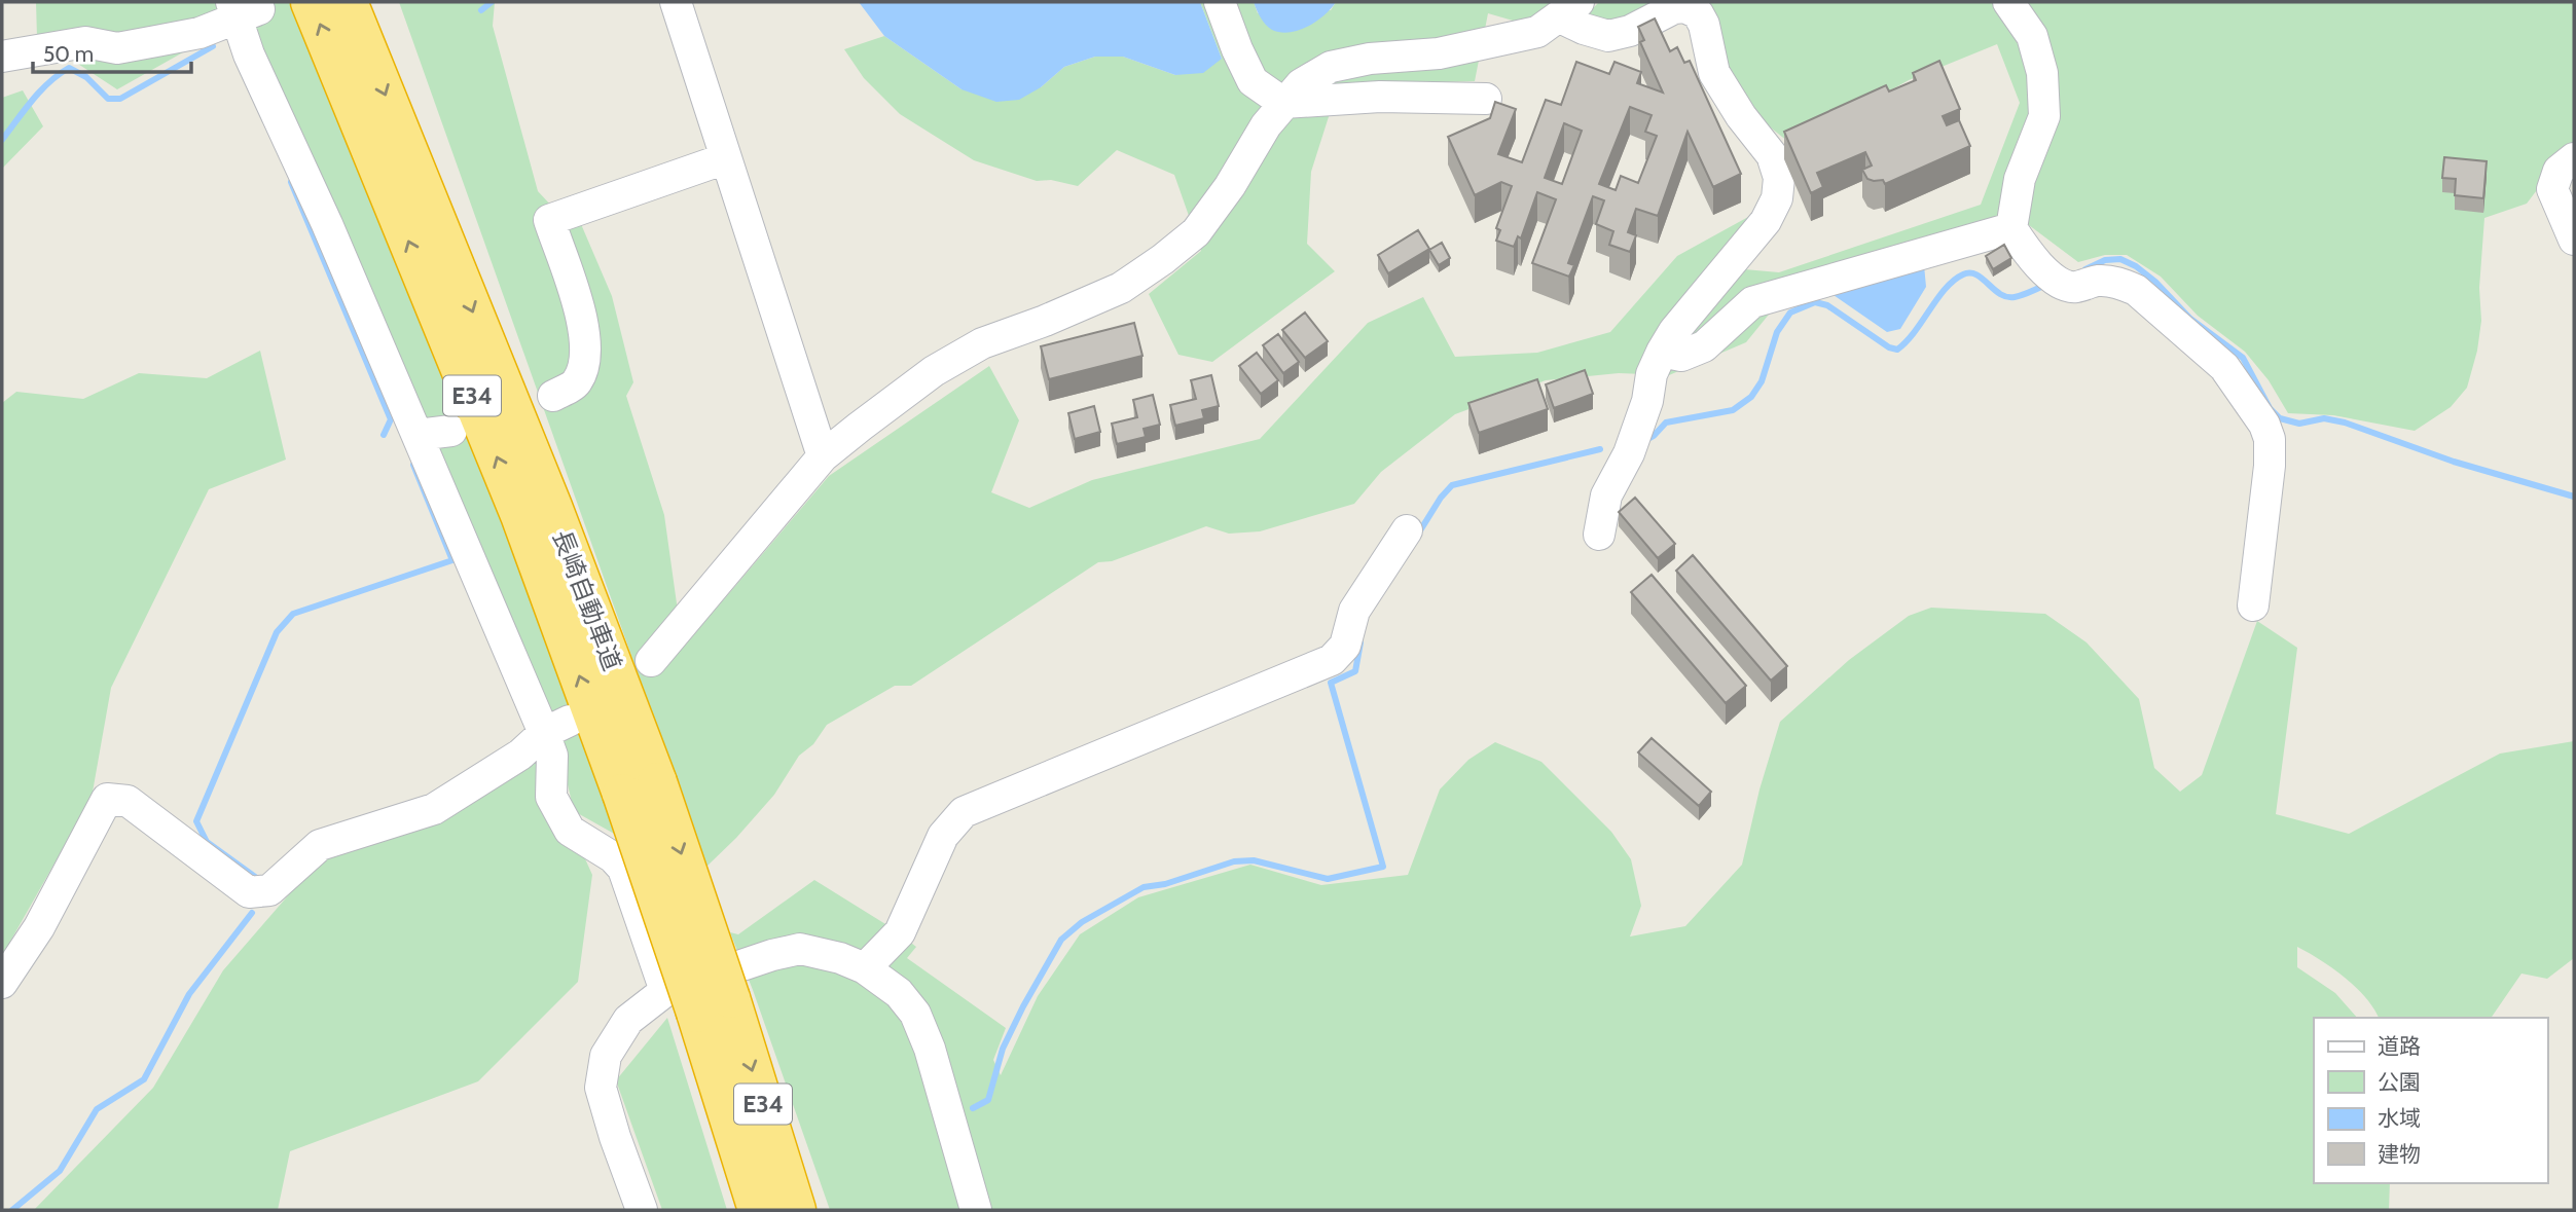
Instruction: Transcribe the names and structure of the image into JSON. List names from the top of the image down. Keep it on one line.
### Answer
{"streets":{"highway":["E34","長崎自動車道"]},"legend":["道路","公園","水域","建物"],"scale_bar":"50 m"}
